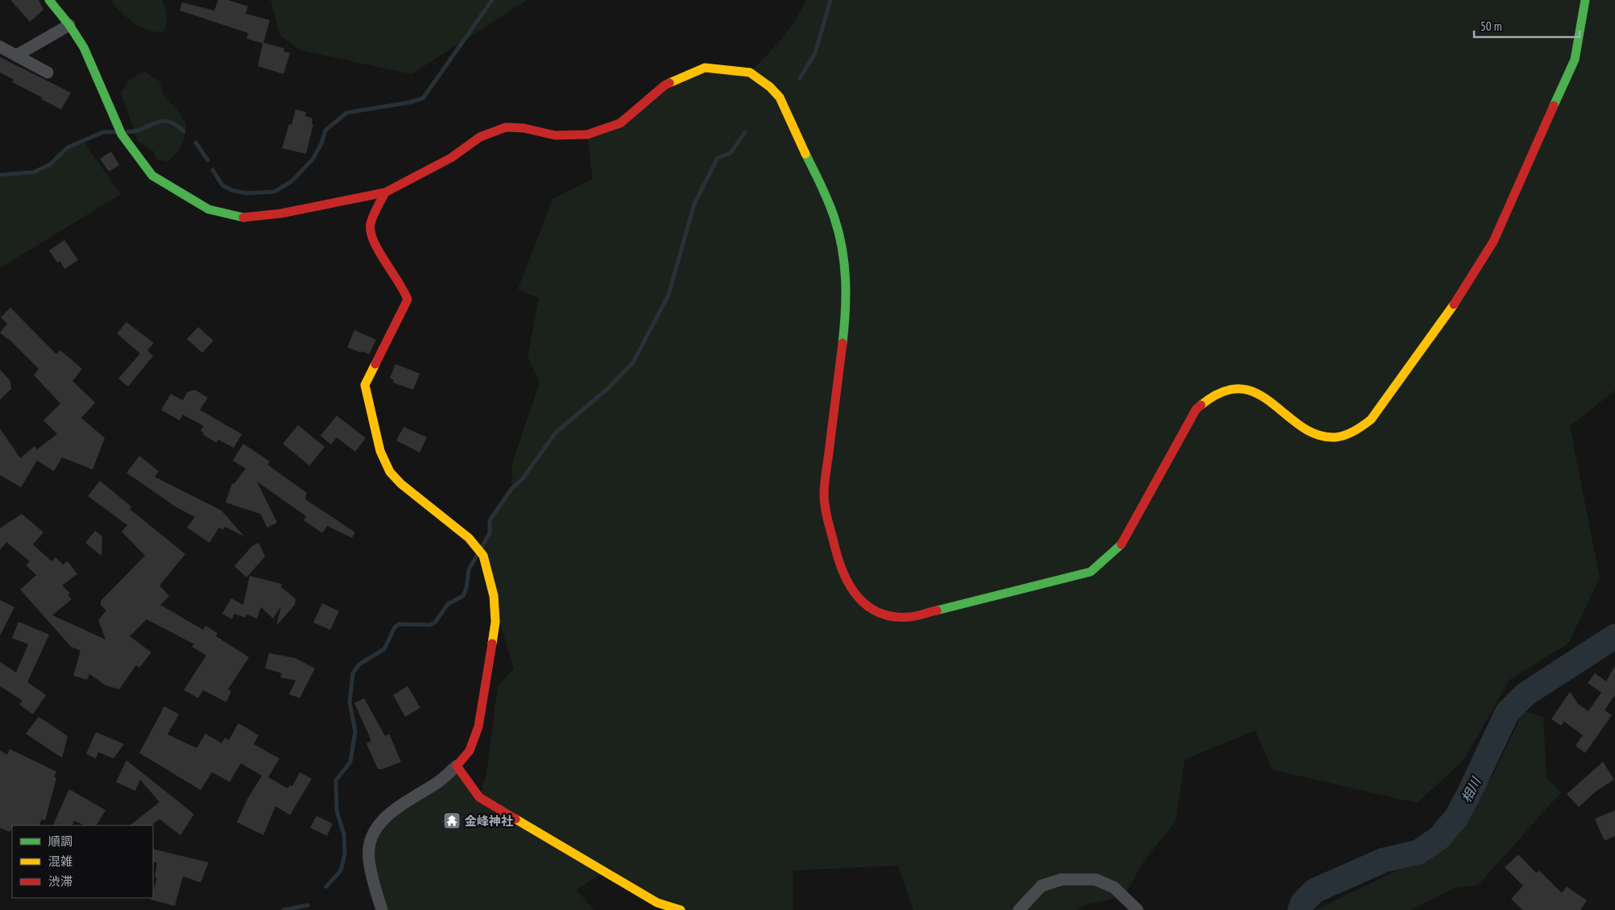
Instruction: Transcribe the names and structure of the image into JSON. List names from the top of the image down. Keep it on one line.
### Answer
{"water":["相川"],"places":{"temple":["金峰神社"]},"legend":["順調","混雑","渋滞"],"scale_bar":"50 m"}
